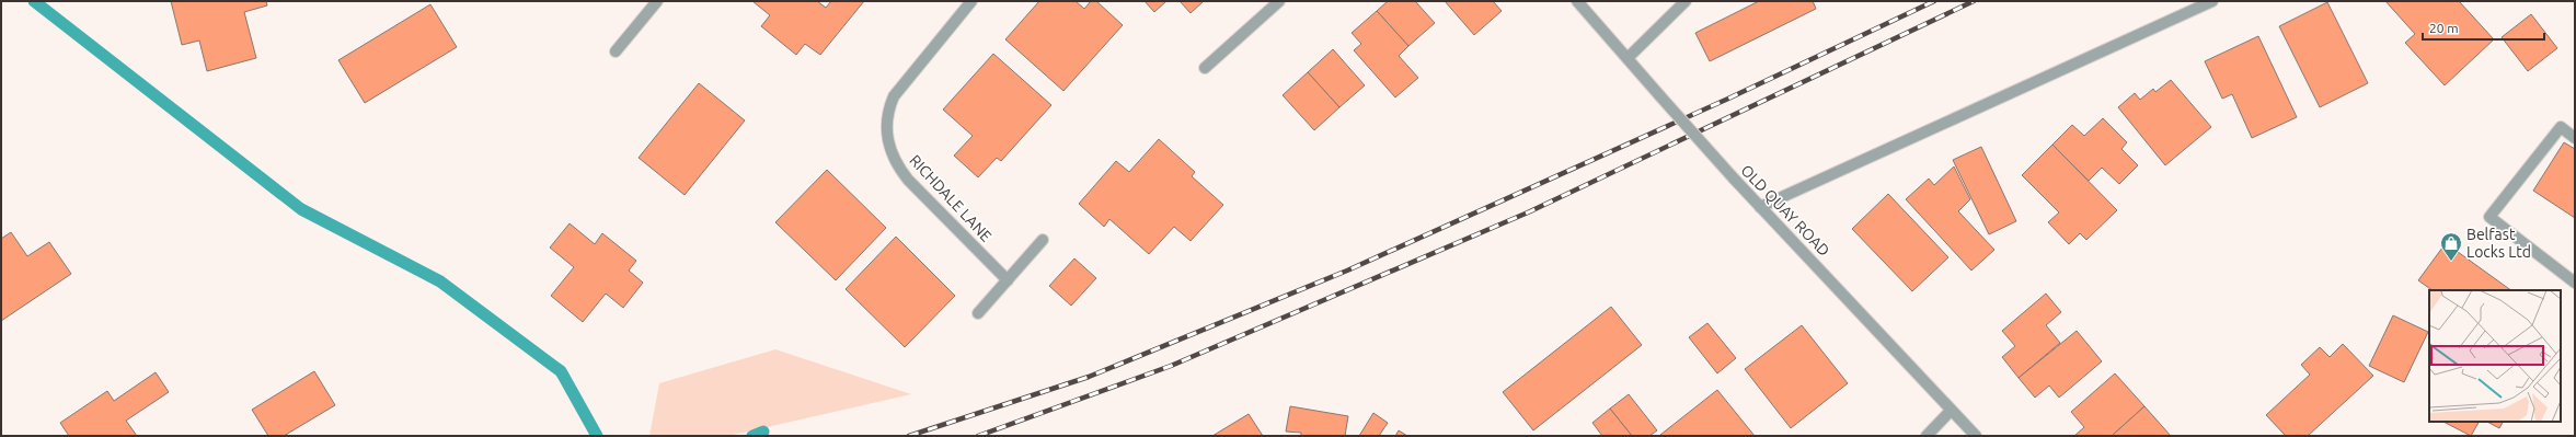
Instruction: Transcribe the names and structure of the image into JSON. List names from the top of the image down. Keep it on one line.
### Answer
{"streets":{"street":["RICHDALE LANE","OLD QUAY ROAD"]},"places":{"shop":["Belfast Locks Ltd"]},"scale_bar":"20 m"}
